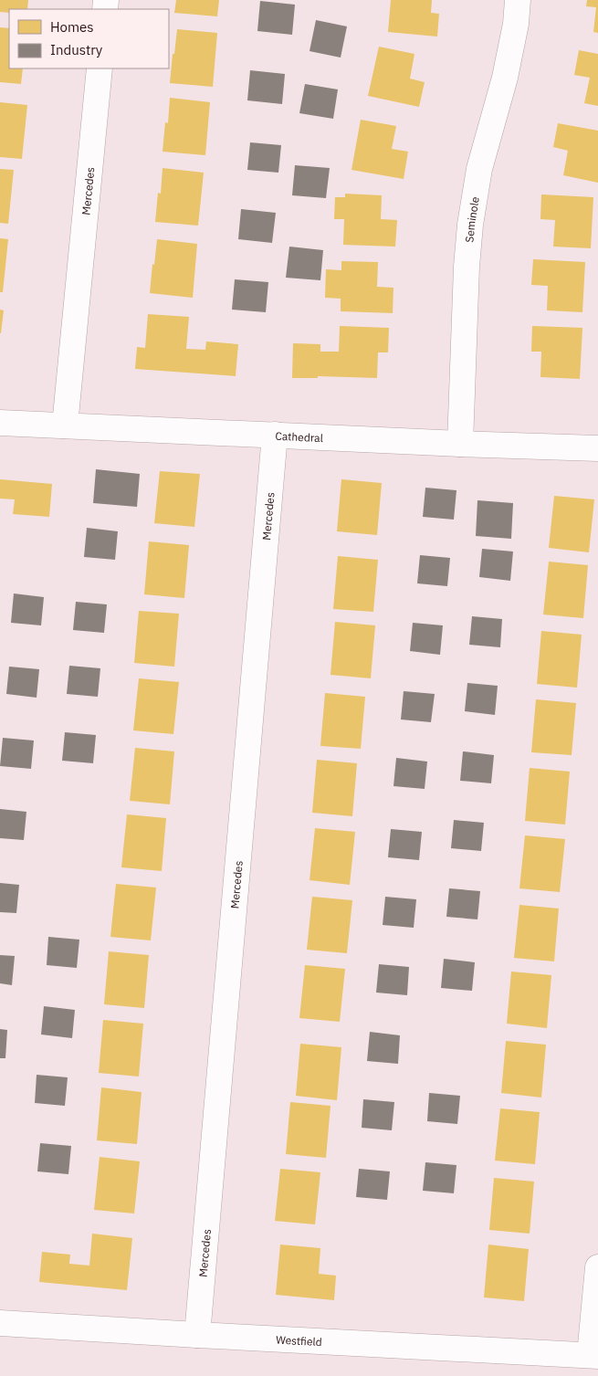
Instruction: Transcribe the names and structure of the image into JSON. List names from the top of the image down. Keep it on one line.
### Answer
{"streets":{"street":["Mercedes","Seminole","Cathedral","Westfield"]},"crossings":[["Mercedes","Cathedral"],["Mercedes","Westfield"],["Seminole","Cathedral"]],"legend":["Homes","Industry"]}
